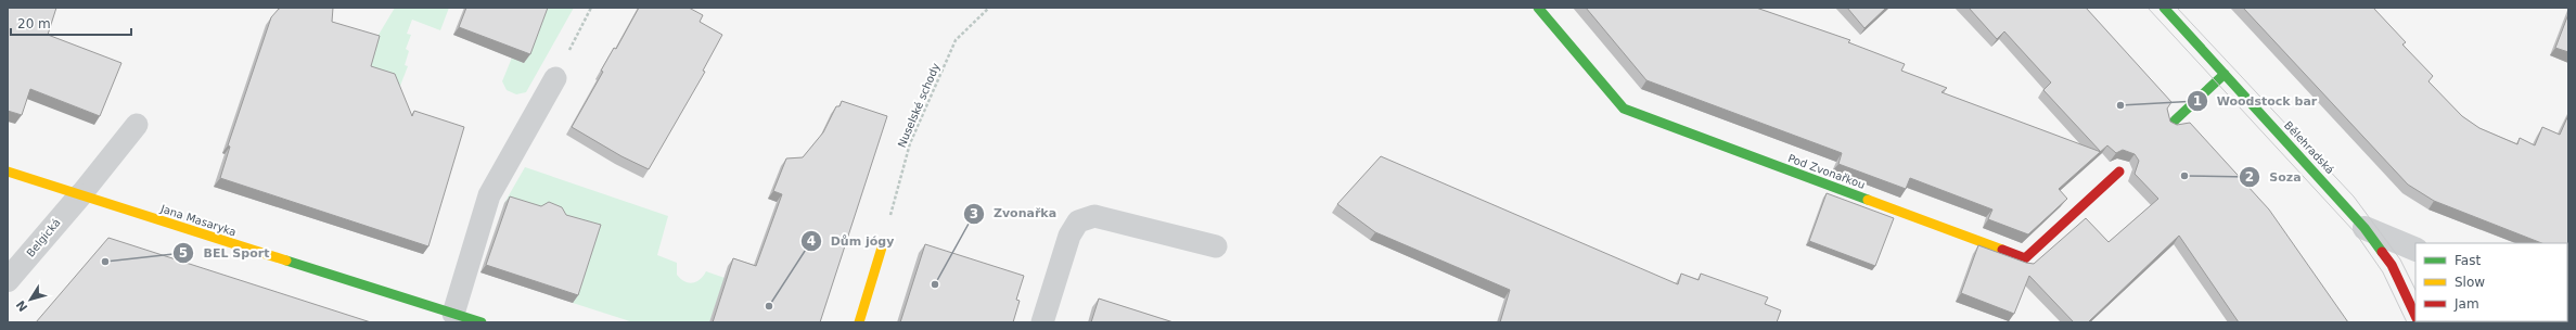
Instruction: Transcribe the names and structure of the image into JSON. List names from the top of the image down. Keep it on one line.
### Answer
{"streets":{"street":["Bělehradská","Pod Zvonařkou","Jana Masaryka","Belgická"],"path":["Nuselské schody"]},"crossings":[["Jana Masaryka","Belgická"]],"places":["Woodstock bar","Soza","BEL Sport","Zvonařka","Dům jógy"],"legend":["Fast","Slow","Jam"],"scale_bar":"20 m","north":"bottom left"}
